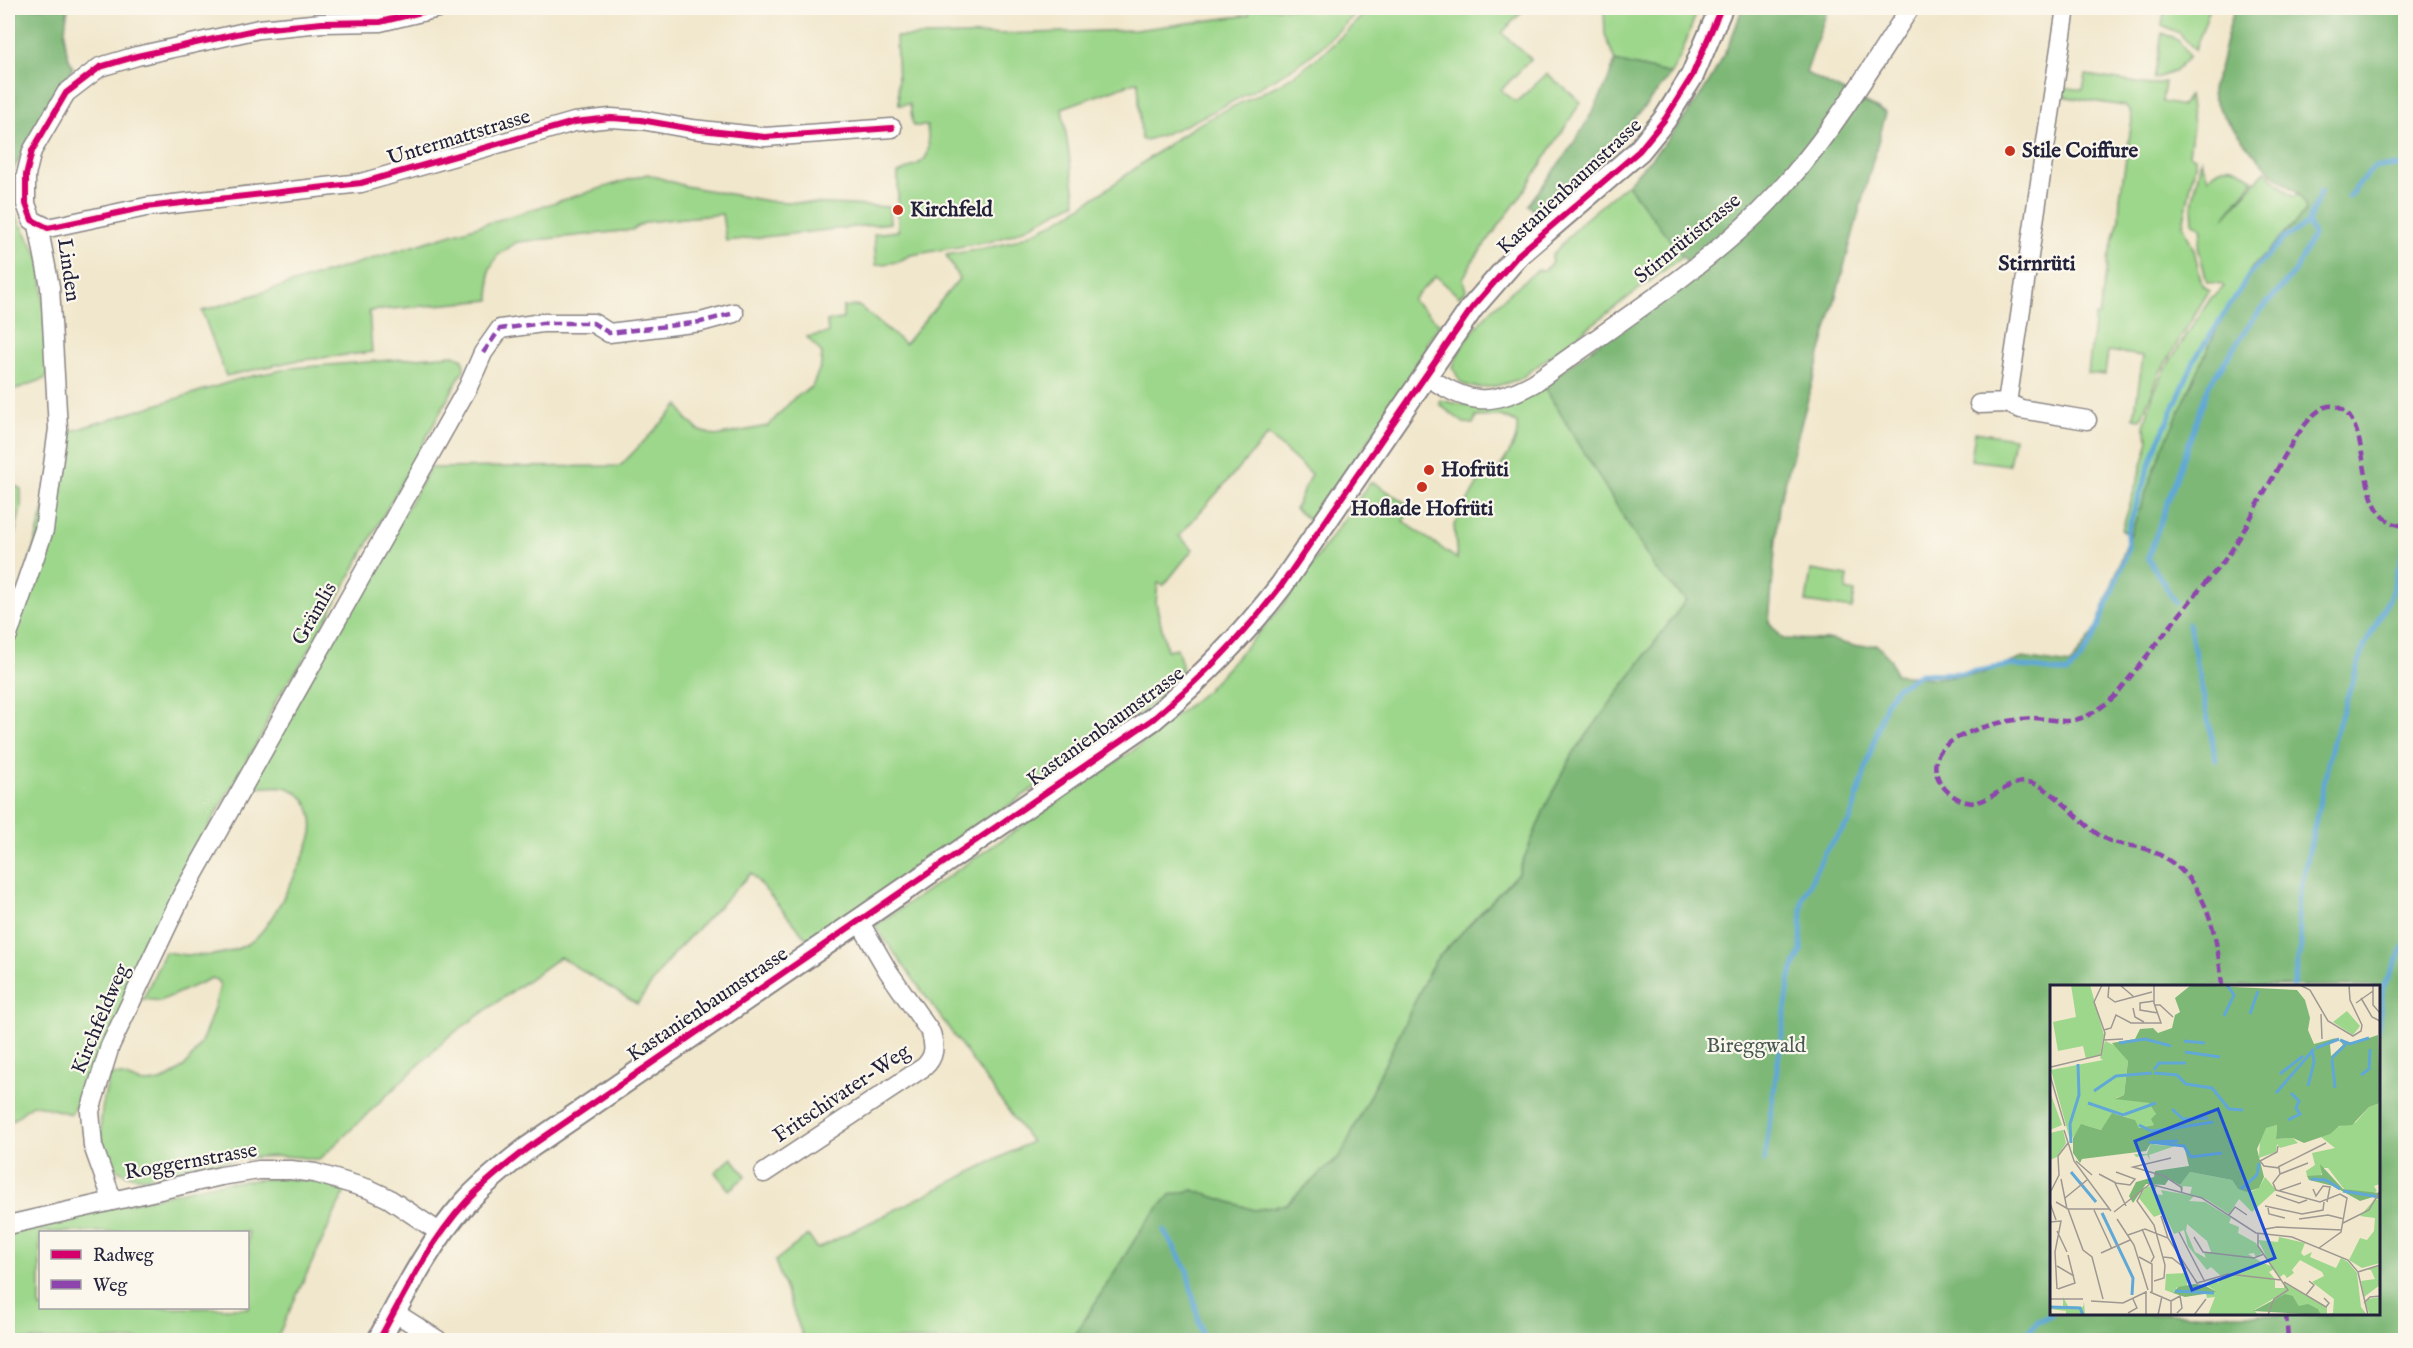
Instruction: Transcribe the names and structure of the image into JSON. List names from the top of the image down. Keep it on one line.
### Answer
{"streets":{"street":["Untermattstrasse","Kastanienbaumstrasse","Stirnrütistrasse","Linden","Grämlis","Kirchfeldweg","Fritschivater-Weg","Roggernstrasse"]},"crossings":[["Untermattstrasse","Linden"],["Kastanienbaumstrasse","Stirnrütistrasse"],["Kastanienbaumstrasse","Fritschivater-Weg"],["Kastanienbaumstrasse","Roggernstrasse"],["Grämlis","Kirchfeldweg"],["Kirchfeldweg","Roggernstrasse"]],"districts":["Stirnrüti"],"parks":["Bireggwald"],"places":["Stile Coiffure","Kirchfeld","Hofrüti","Hoflade Hofrüti"],"legend":["Radweg","Weg"]}
